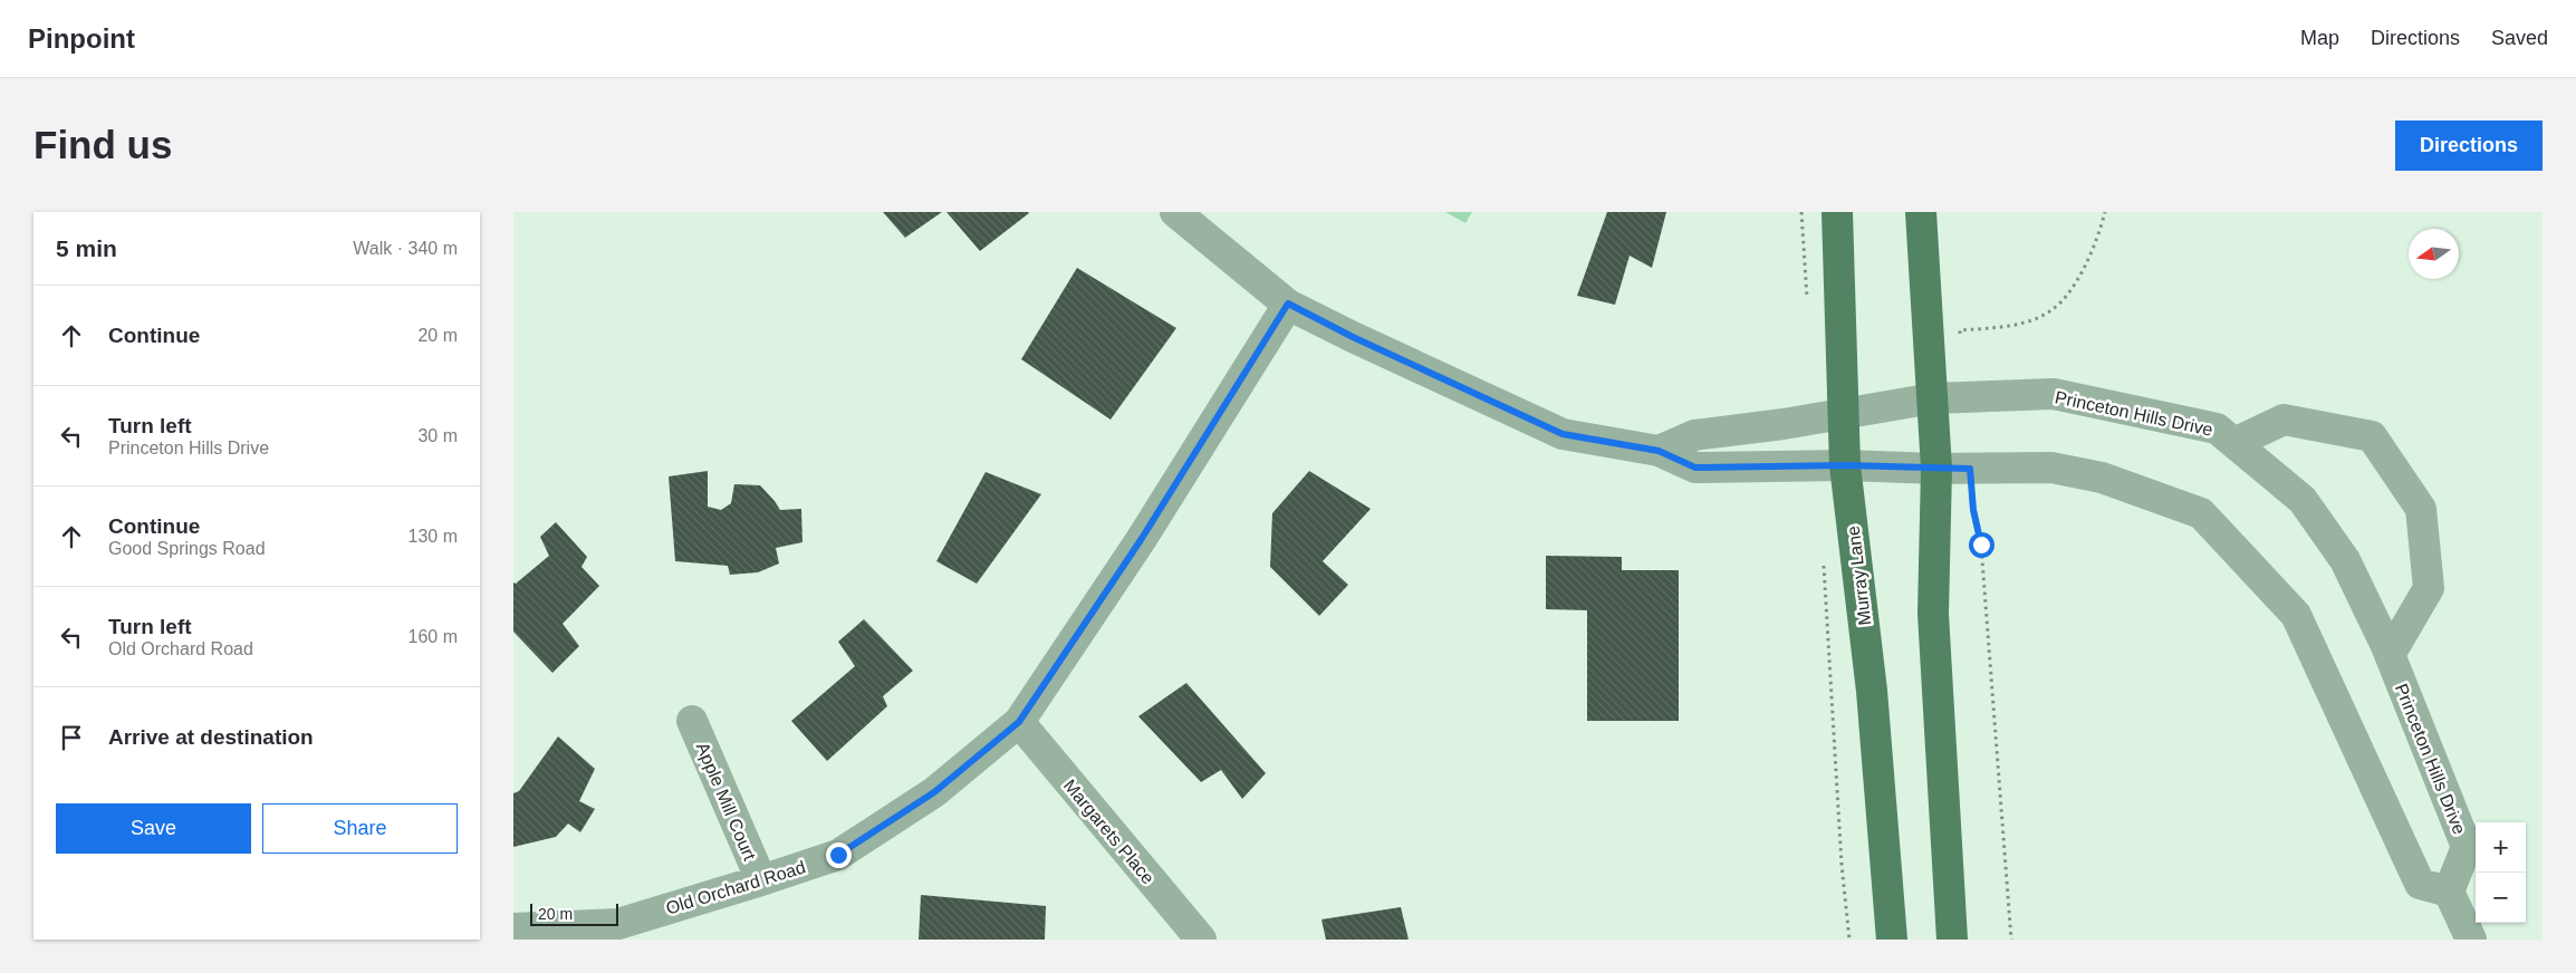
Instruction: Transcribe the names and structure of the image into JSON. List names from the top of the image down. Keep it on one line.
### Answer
{"streets":{"main road":["Murray Lane"],"street":["Princeton Hills Drive","Apple Mill Court","Margarets Place","Old Orchard Road"]},"crossings":[["Princeton Hills Drive","Murray Lane"],["Apple Mill Court","Old Orchard Road"],["Margarets Place","Old Orchard Road"]],"scale_bar":"20 m","north":"left","page":{"header":"Pinpoint","nav":["Map","Directions","Saved"],"buttons":["Directions",["Save","Share"]],"title":"Find us","heading":["5 min","Walk · 340 m"],"list":[["Continue","20 m"],["Turn left","Princeton Hills Drive","30 m"],["Continue","Good Springs Road","130 m"],["Turn left","Old Orchard Road","160 m"],"Arrive at destination"],"map_buttons":["+","−"],"scale":"20 m"}}
